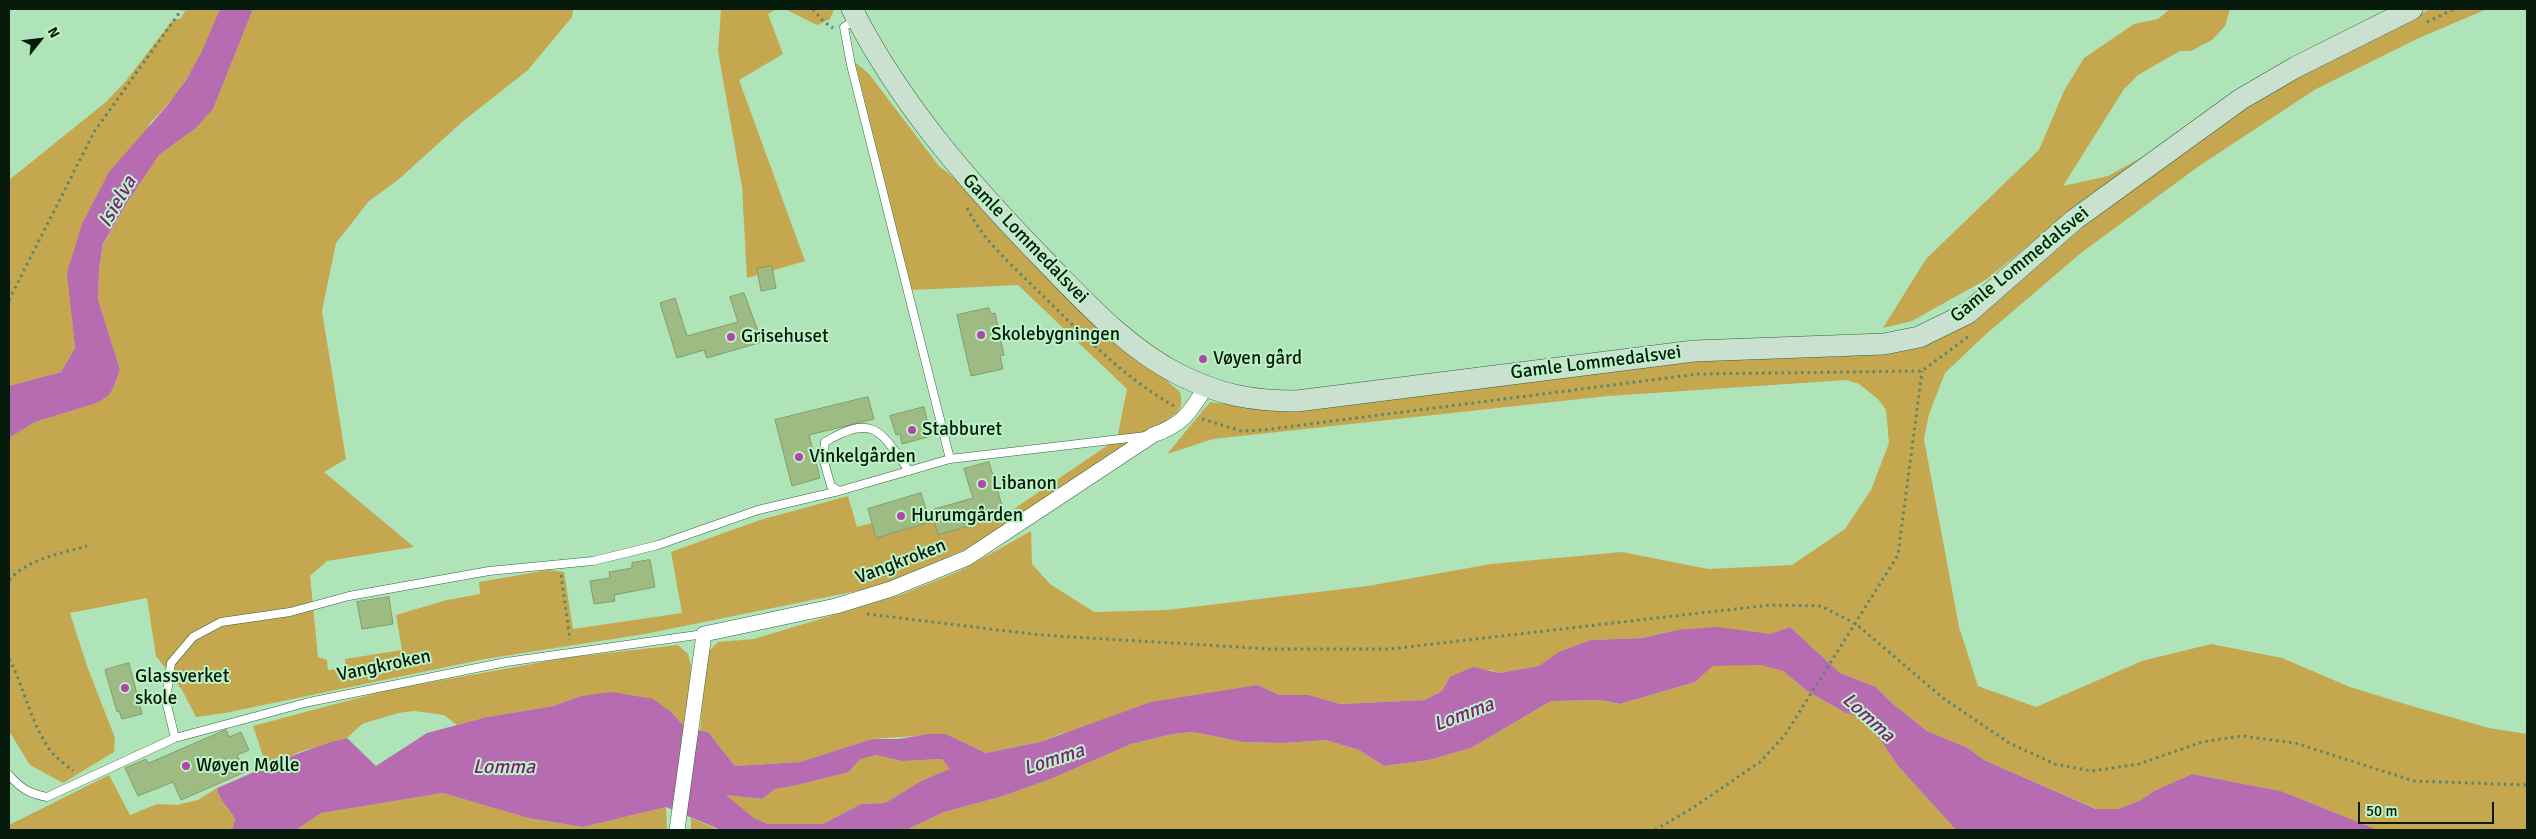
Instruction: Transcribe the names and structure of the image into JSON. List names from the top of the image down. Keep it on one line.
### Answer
{"streets":{"street":["Gamle Lommedalsvei","Vangkroken"]},"crossings":[["Gamle Lommedalsvei","Vangkroken"]],"water":["Isielva","Lomma"],"places":["Skolebygningen","Grisehuset","Vøyen gård","Stabburet","Vinkelgården","Libanon","Hurumgården","Glassverket skole","Wøyen Mølle"],"scale_bar":"50 m","north":"top right"}
